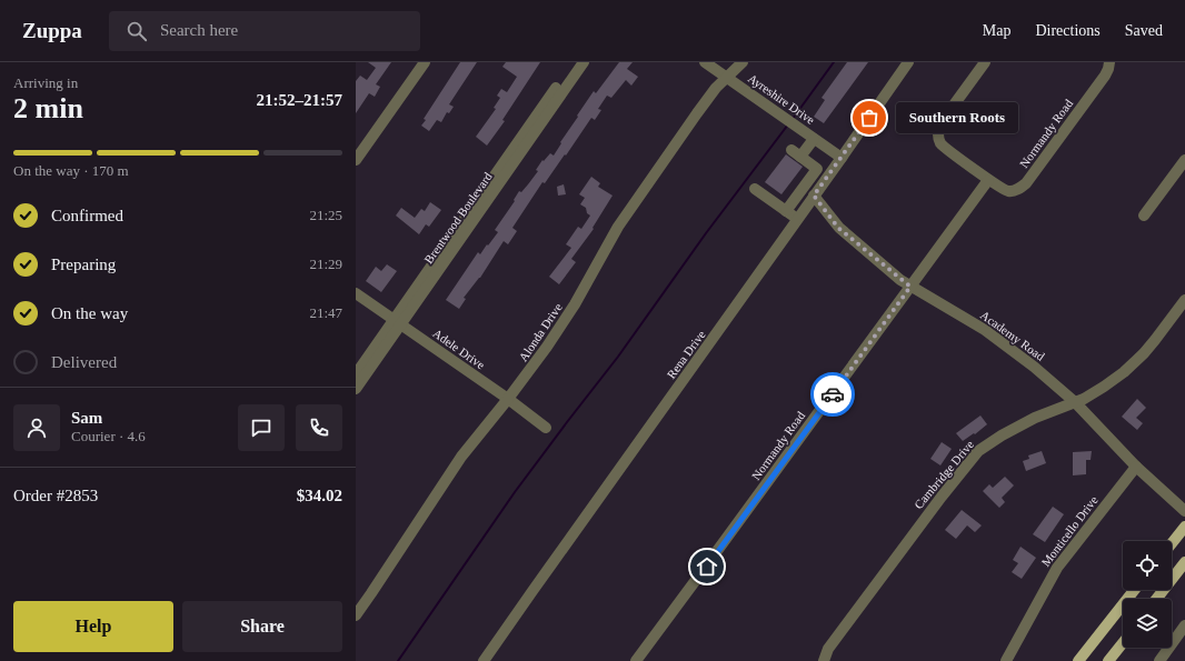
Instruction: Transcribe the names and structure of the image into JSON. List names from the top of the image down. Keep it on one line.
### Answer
{"streets":{"street":["Ayreshire Drive","Normandy Road","Brentwood Boulevard","Alonda Drive","Academy Road","Adele Drive","Rena Drive","Cambridge Drive","Monticello Drive"]},"crossings":[["Ayreshire Drive","Alonda Drive"],["Ayreshire Drive","Rena Drive"],["Normandy Road","Academy Road"],["Brentwood Boulevard","Adele Drive"],["Alonda Drive","Adele Drive"],["Academy Road","Rena Drive"],["Academy Road","Cambridge Drive"],["Academy Road","Monticello Drive"]],"places":["Southern Roots"],"page":{"header":"Zuppa","search":"Search here","nav":["Map","Directions","Saved"],"heading":["2 min","Arriving in","21:52–21:57"],"panel":["Sam","Courier · 4.6","Order #2853","$34.02"],"bubble":"Southern Roots","bar":"On the way · 170 m","list":[["Confirmed","21:25"],["Preparing","21:29"],["On the way","21:47"],"Delivered"],"buttons":["Help","Share"]}}
